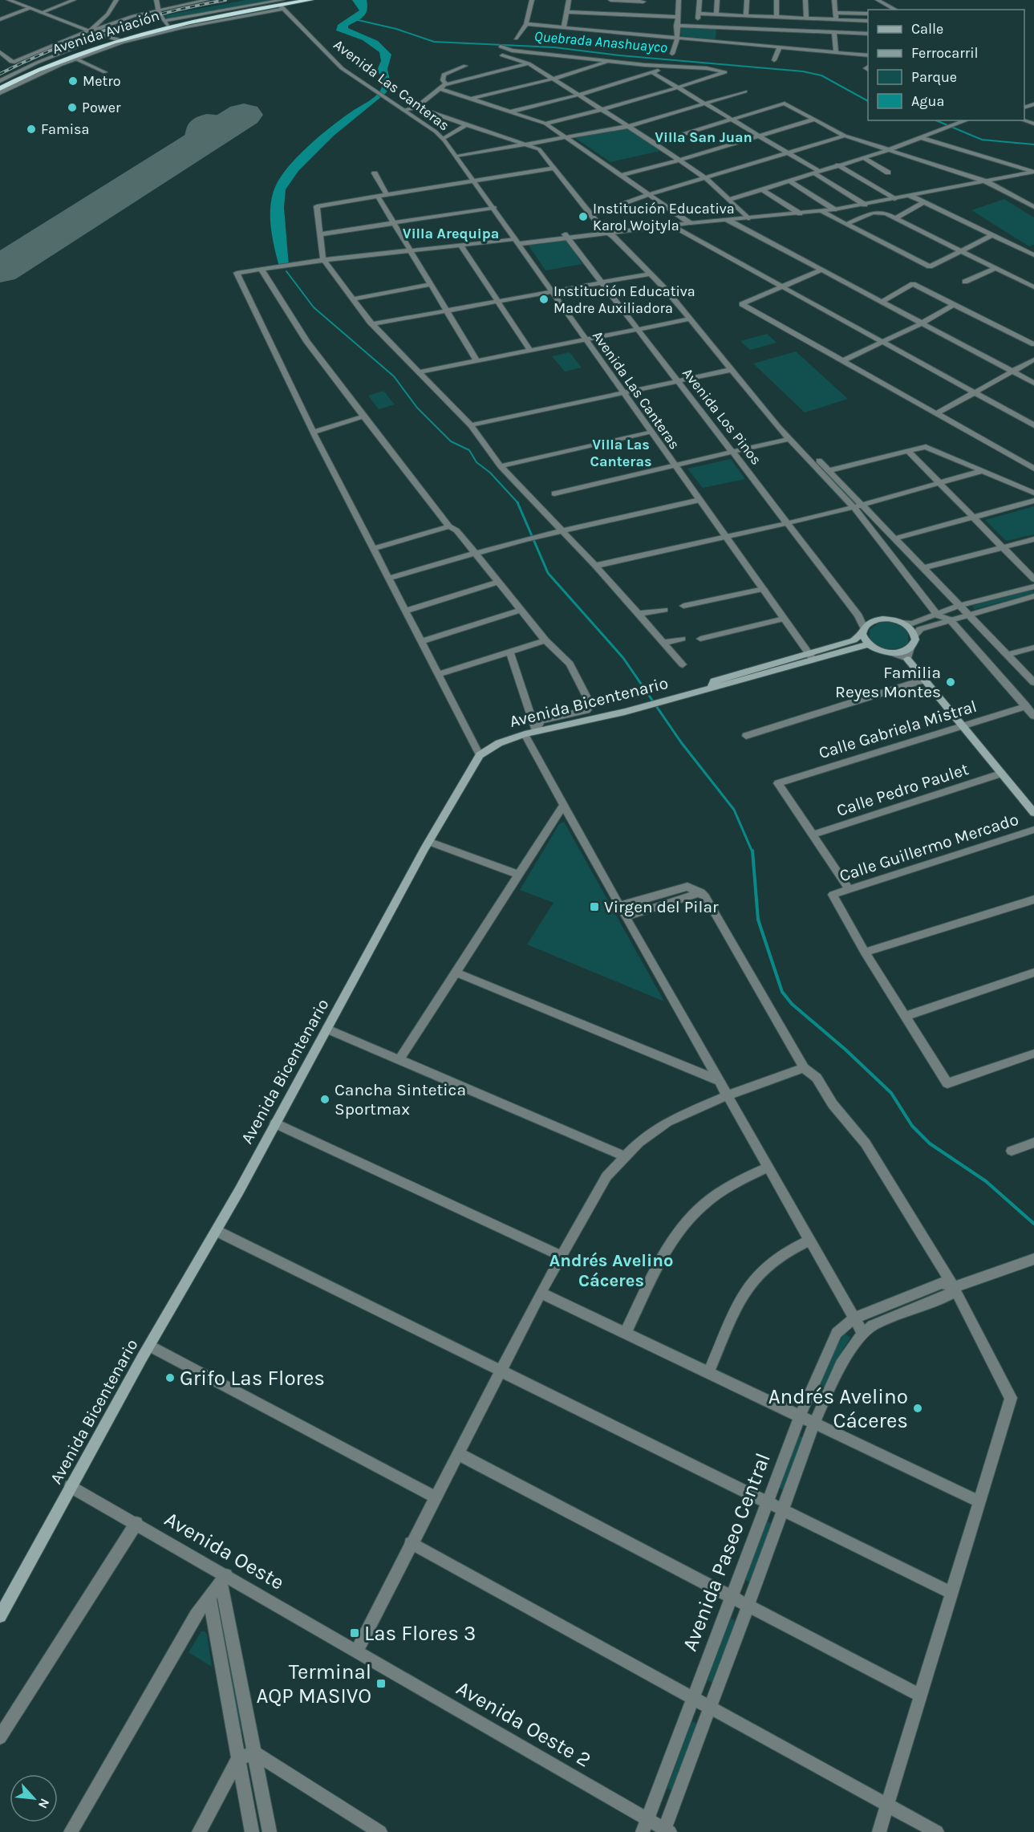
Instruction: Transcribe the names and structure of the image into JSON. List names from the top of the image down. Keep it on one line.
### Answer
{"streets":{"highway":["Avenida Aviación"],"main road":["Avenida Bicentenario"],"street":["Avenida Las Canteras","Avenida Los Pinos","Calle Gabriela Mistral","Calle Pedro Paulet","Calle Guillermo Mercado","Avenida Oeste","Avenida Paseo Central","Avenida Oeste 2"]},"crossings":[["Avenida Aviación","Avenida Las Canteras"],["Avenida Las Canteras","Avenida Bicentenario"],["Avenida Los Pinos","Avenida Bicentenario"],["Avenida Bicentenario","Avenida Oeste"],["Calle Gabriela Mistral","Calle Pedro Paulet"],["Avenida Oeste","Avenida Oeste 2"],["Avenida Paseo Central","Avenida Oeste 2"]],"districts":["Villa San Juan","Villa Arequipa","Villa Las Canteras","Andrés Avelino Cáceres"],"water":["Quebrada Anashuayco"],"places":{"other":["Metro","Power","Famisa","Institución Educativa Karol Wojtyla","Institución Educativa Madre Auxiliadora","Familia Reyes Montes","Cancha Sintetica Sportmax","Grifo Las Flores","Andrés Avelino Cáceres"],"transit":["Virgen del Pilar","Las Flores 3","Terminal AQP MASIVO"]},"legend":["Calle","Ferrocarril","Parque","Agua"],"north":"bottom right"}
